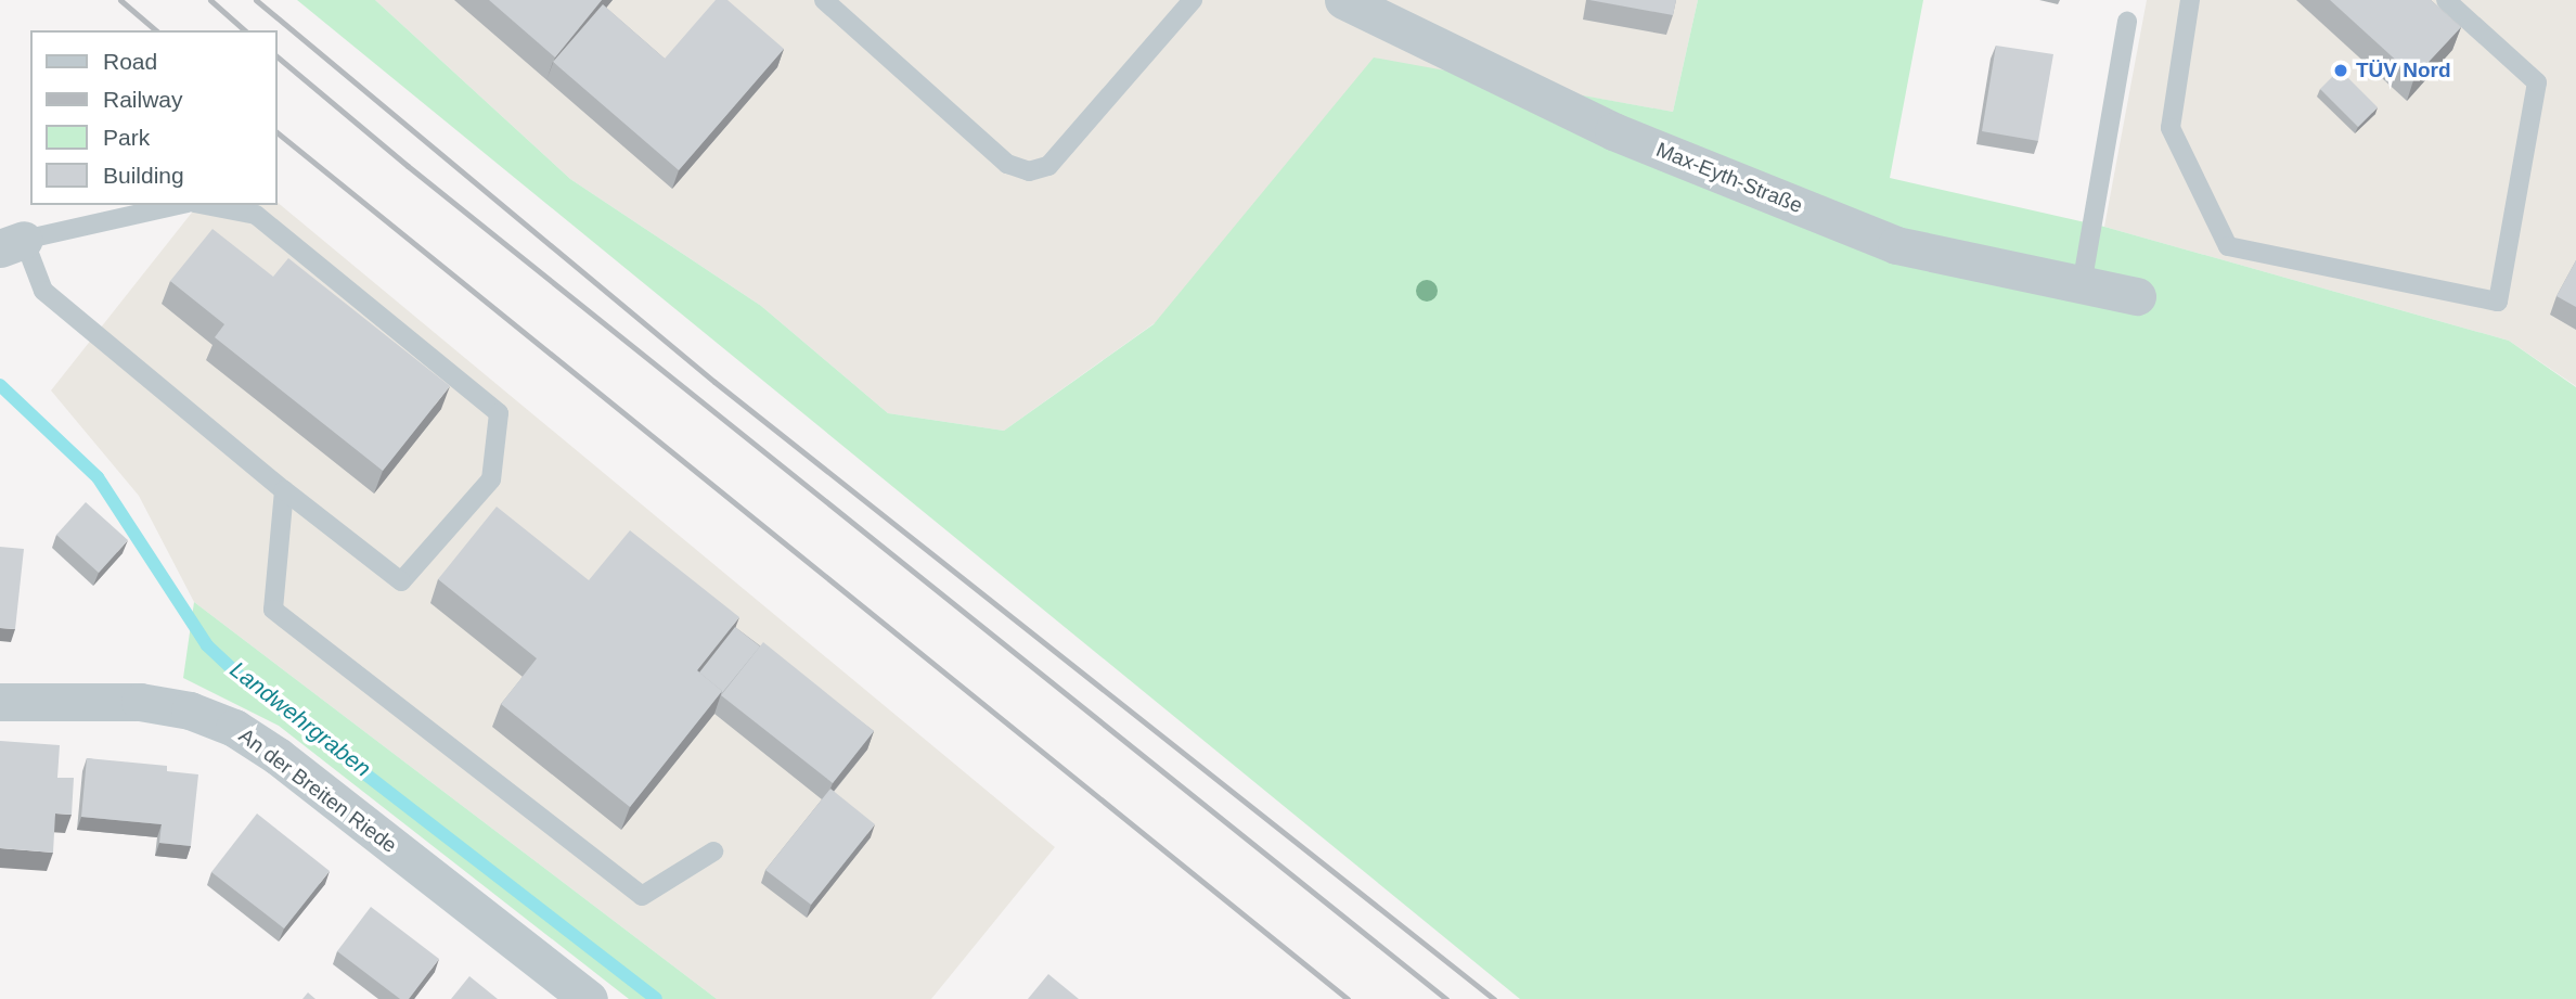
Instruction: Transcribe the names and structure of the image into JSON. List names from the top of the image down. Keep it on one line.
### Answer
{"streets":{"street":["Max-Eyth-Straße","An der Breiten Riede"]},"water":["Landwehrgraben"],"places":["TÜV Nord"],"legend":["Road","Railway","Park","Building"]}
